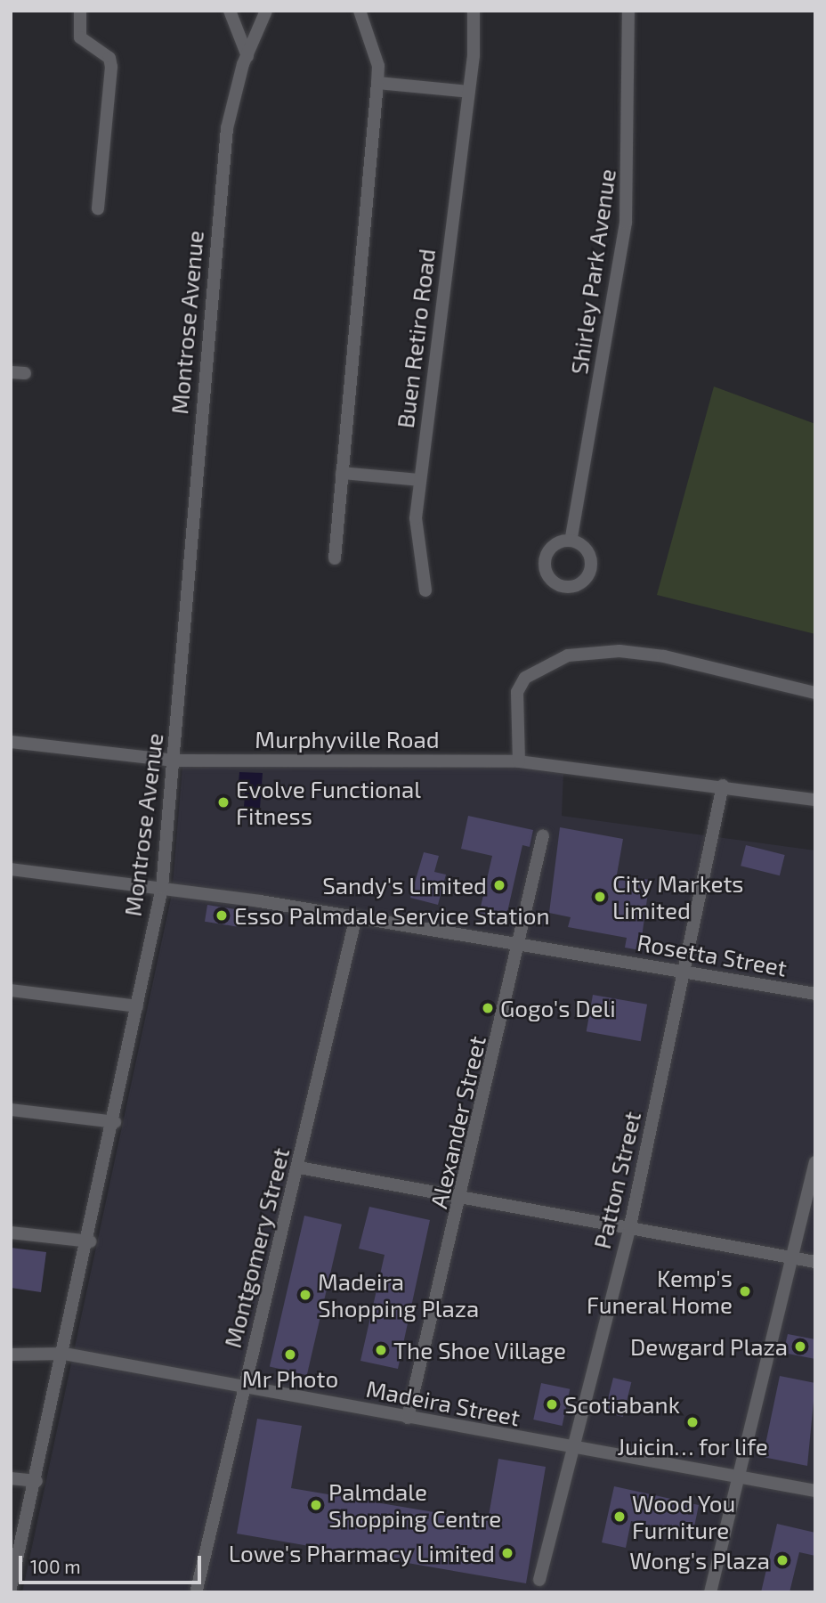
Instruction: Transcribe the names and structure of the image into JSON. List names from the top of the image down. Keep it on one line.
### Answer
{"streets":{"street":["Shirley Park Avenue","Montrose Avenue","Buen Retiro Road","Murphyville Road","Rosetta Street","Alexander Street","Patton Street","Montgomery Street","Madeira Street"]},"crossings":[["Montrose Avenue","Murphyville Road"],["Montrose Avenue","Rosetta Street"],["Montrose Avenue","Madeira Street"],["Murphyville Road","Patton Street"],["Rosetta Street","Alexander Street"],["Rosetta Street","Patton Street"],["Rosetta Street","Montgomery Street"],["Alexander Street","Madeira Street"],["Patton Street","Madeira Street"],["Montgomery Street","Madeira Street"]],"places":["Evolve Functional Fitness","Sandy's Limited","City Markets Limited","Esso Palmdale Service Station","Gogo's Deli","Kemp's Funeral Home","Madeira Shopping Plaza","Dewgard Plaza","The Shoe Village","Mr Photo","Scotiabank","Juicin… for life","Palmdale Shopping Centre","Wood You Furniture","Lowe's Pharmacy Limited","Wong's Plaza"],"scale_bar":"100 m"}
